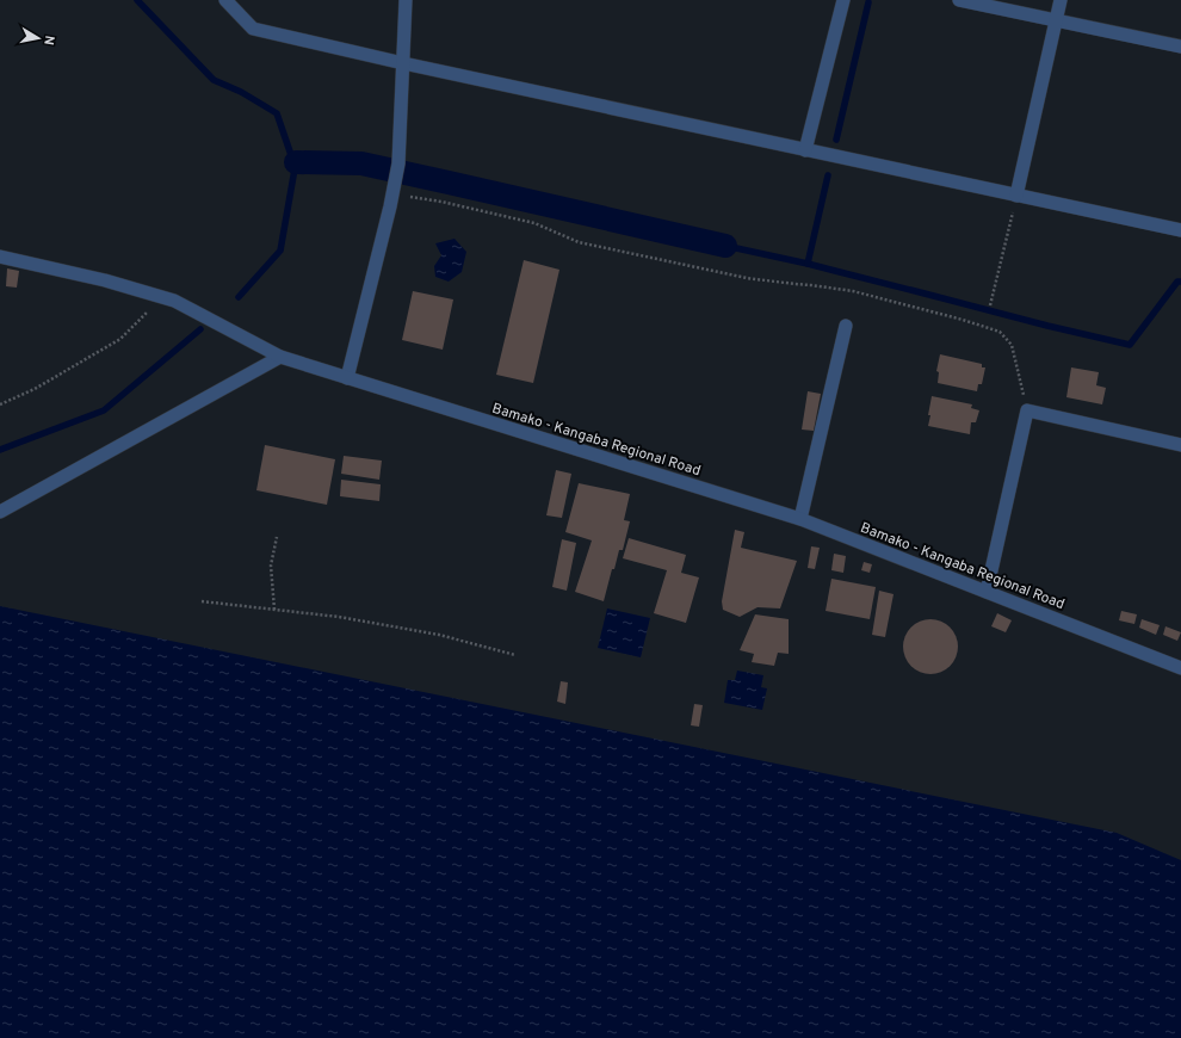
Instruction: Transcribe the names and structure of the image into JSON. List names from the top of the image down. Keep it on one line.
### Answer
{"streets":{"street":["Bamako - Kangaba Regional Road"]},"north":"right"}
